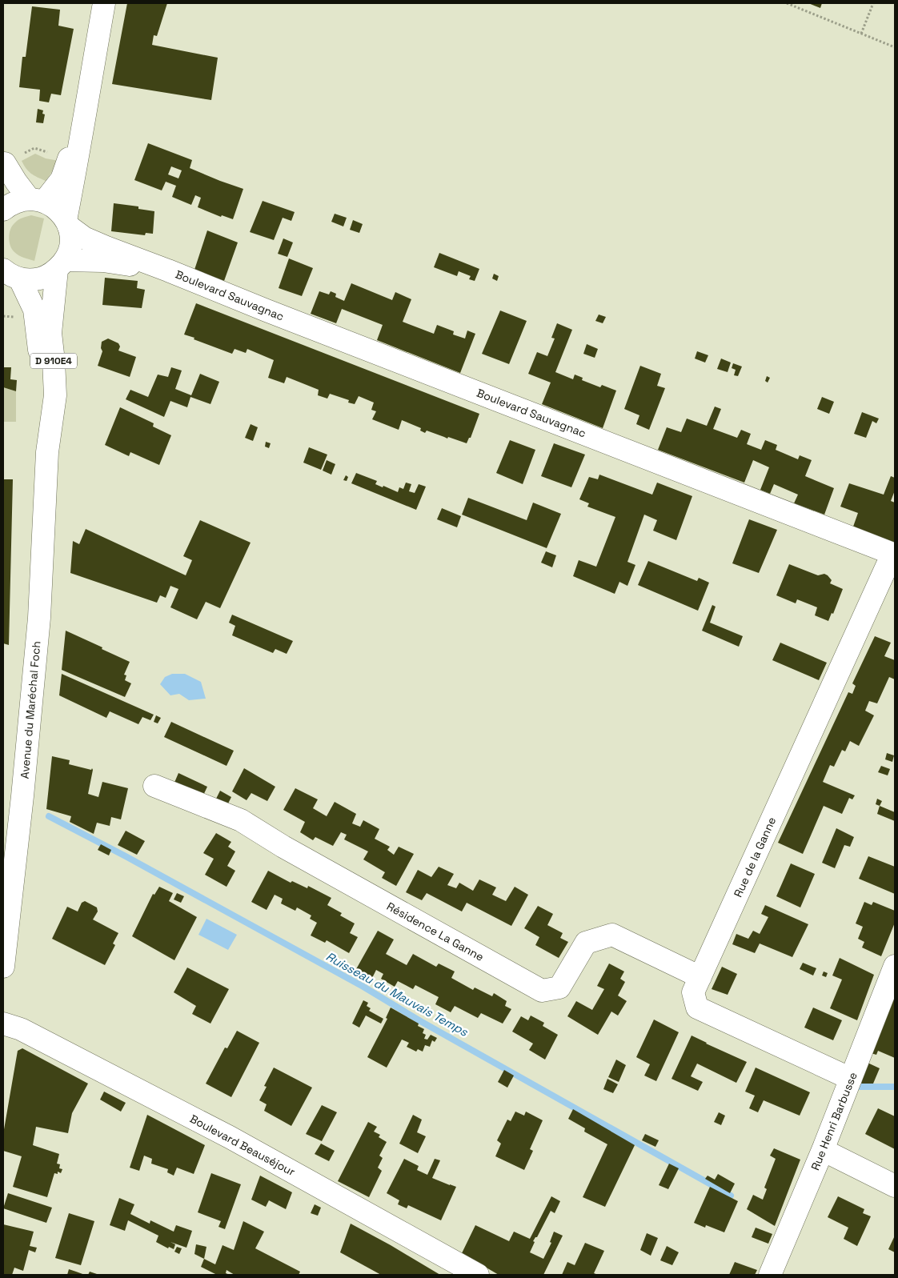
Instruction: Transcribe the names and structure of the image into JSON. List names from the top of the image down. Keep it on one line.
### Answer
{"streets":{"street":["Boulevard Sauvagnac","D 910E4","Avenue du Maréchal Foch","Rue de la Ganne","Résidence La Ganne","Rue Henri Barbusse","Boulevard Beauséjour"]},"crossings":[["Boulevard Sauvagnac","Avenue du Maréchal Foch"],["Boulevard Sauvagnac","Rue de la Ganne"],["Rue de la Ganne","Résidence La Ganne"],["Rue de la Ganne","Rue Henri Barbusse"]],"water":["Ruisseau du Mauvais Temps"]}
